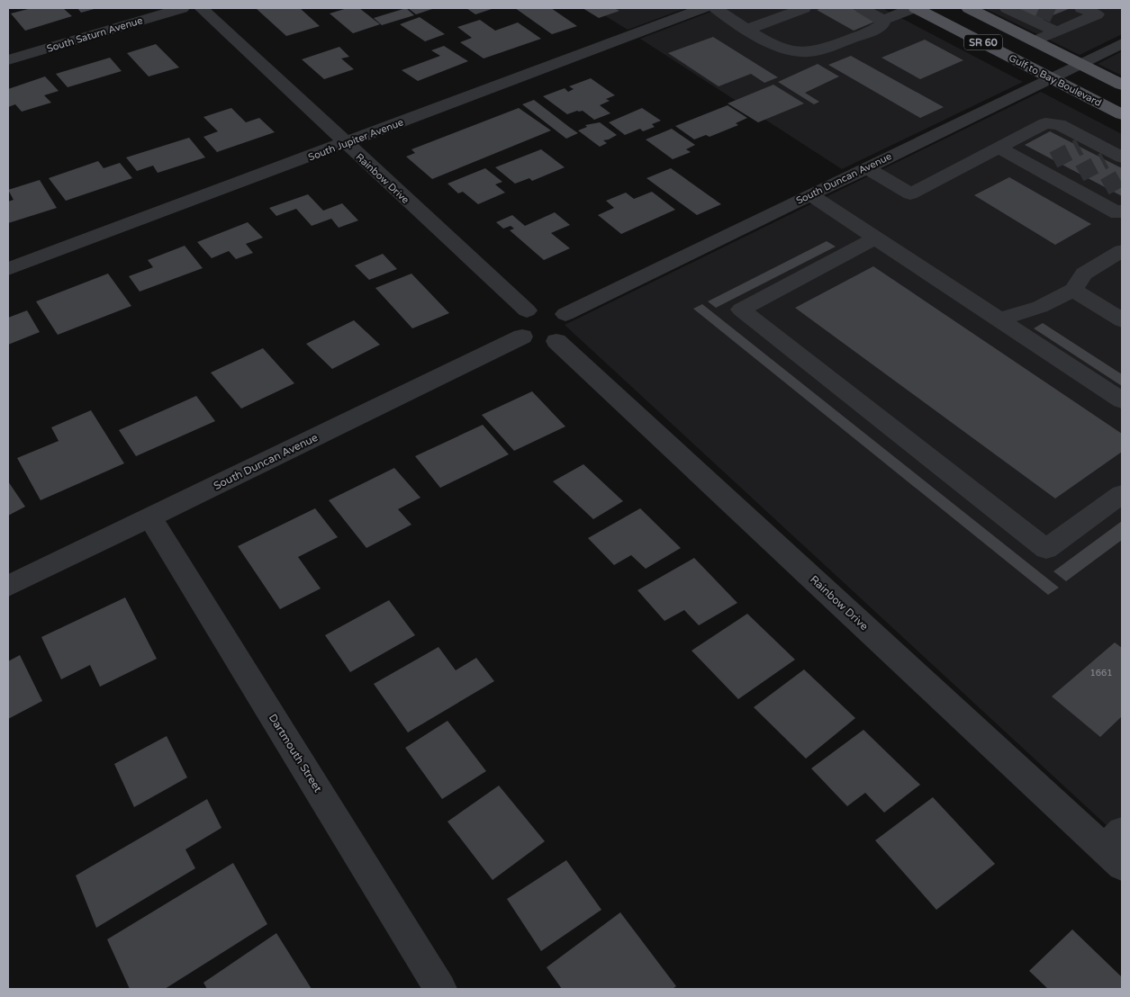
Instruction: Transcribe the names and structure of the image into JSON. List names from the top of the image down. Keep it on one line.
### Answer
{"streets":{"main road":["SR 60","Gulf to Bay Boulevard"],"street":["South Saturn Avenue","South Jupiter Avenue","Rainbow Drive","South Duncan Avenue","Dartmouth Street"]},"crossings":[["SR 60","South Duncan Avenue"],["Gulf to Bay Boulevard","South Duncan Avenue"],["South Jupiter Avenue","Rainbow Drive"],["Rainbow Drive","South Duncan Avenue"],["South Duncan Avenue","Dartmouth Street"]],"house_numbers":["1661"]}
